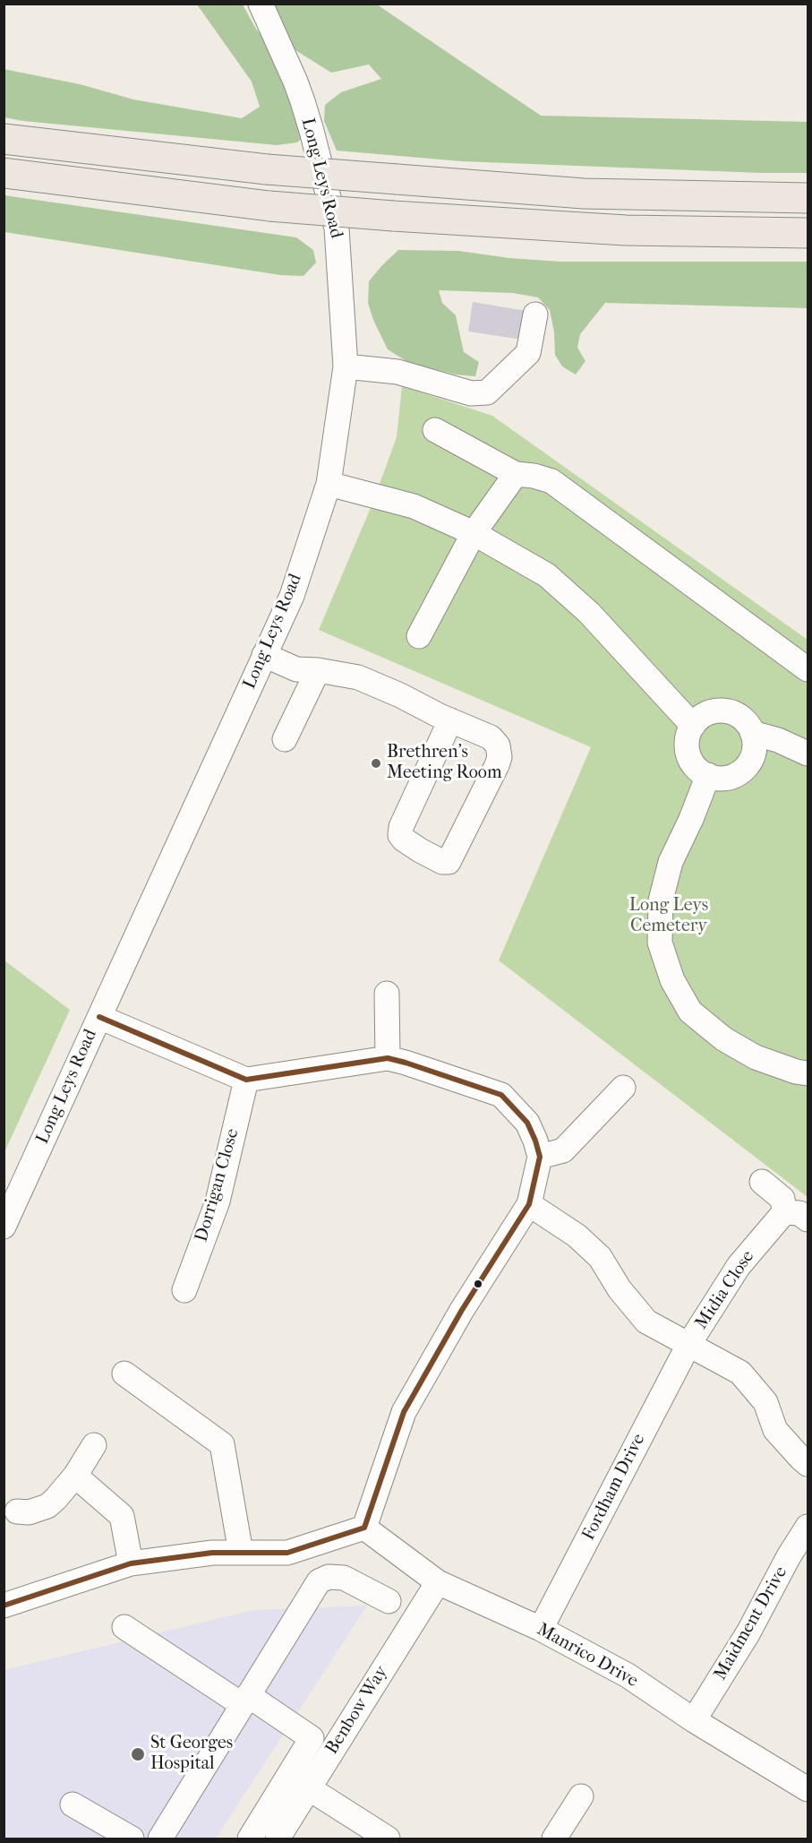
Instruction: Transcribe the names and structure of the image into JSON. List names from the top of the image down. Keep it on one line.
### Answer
{"streets":{"street":["Long Leys Road","Dorrigan Close","Midia Close","Fordham Drive","Maidment Drive","Manrico Drive","Benbow Way"]},"crossings":[["Midia Close","Fordham Drive"],["Fordham Drive","Manrico Drive"],["Maidment Drive","Manrico Drive"],["Manrico Drive","Benbow Way"]],"parks":["Long Leys Cemetery"],"places":["Brethren's Meeting Room","St Georges Hospital"]}
